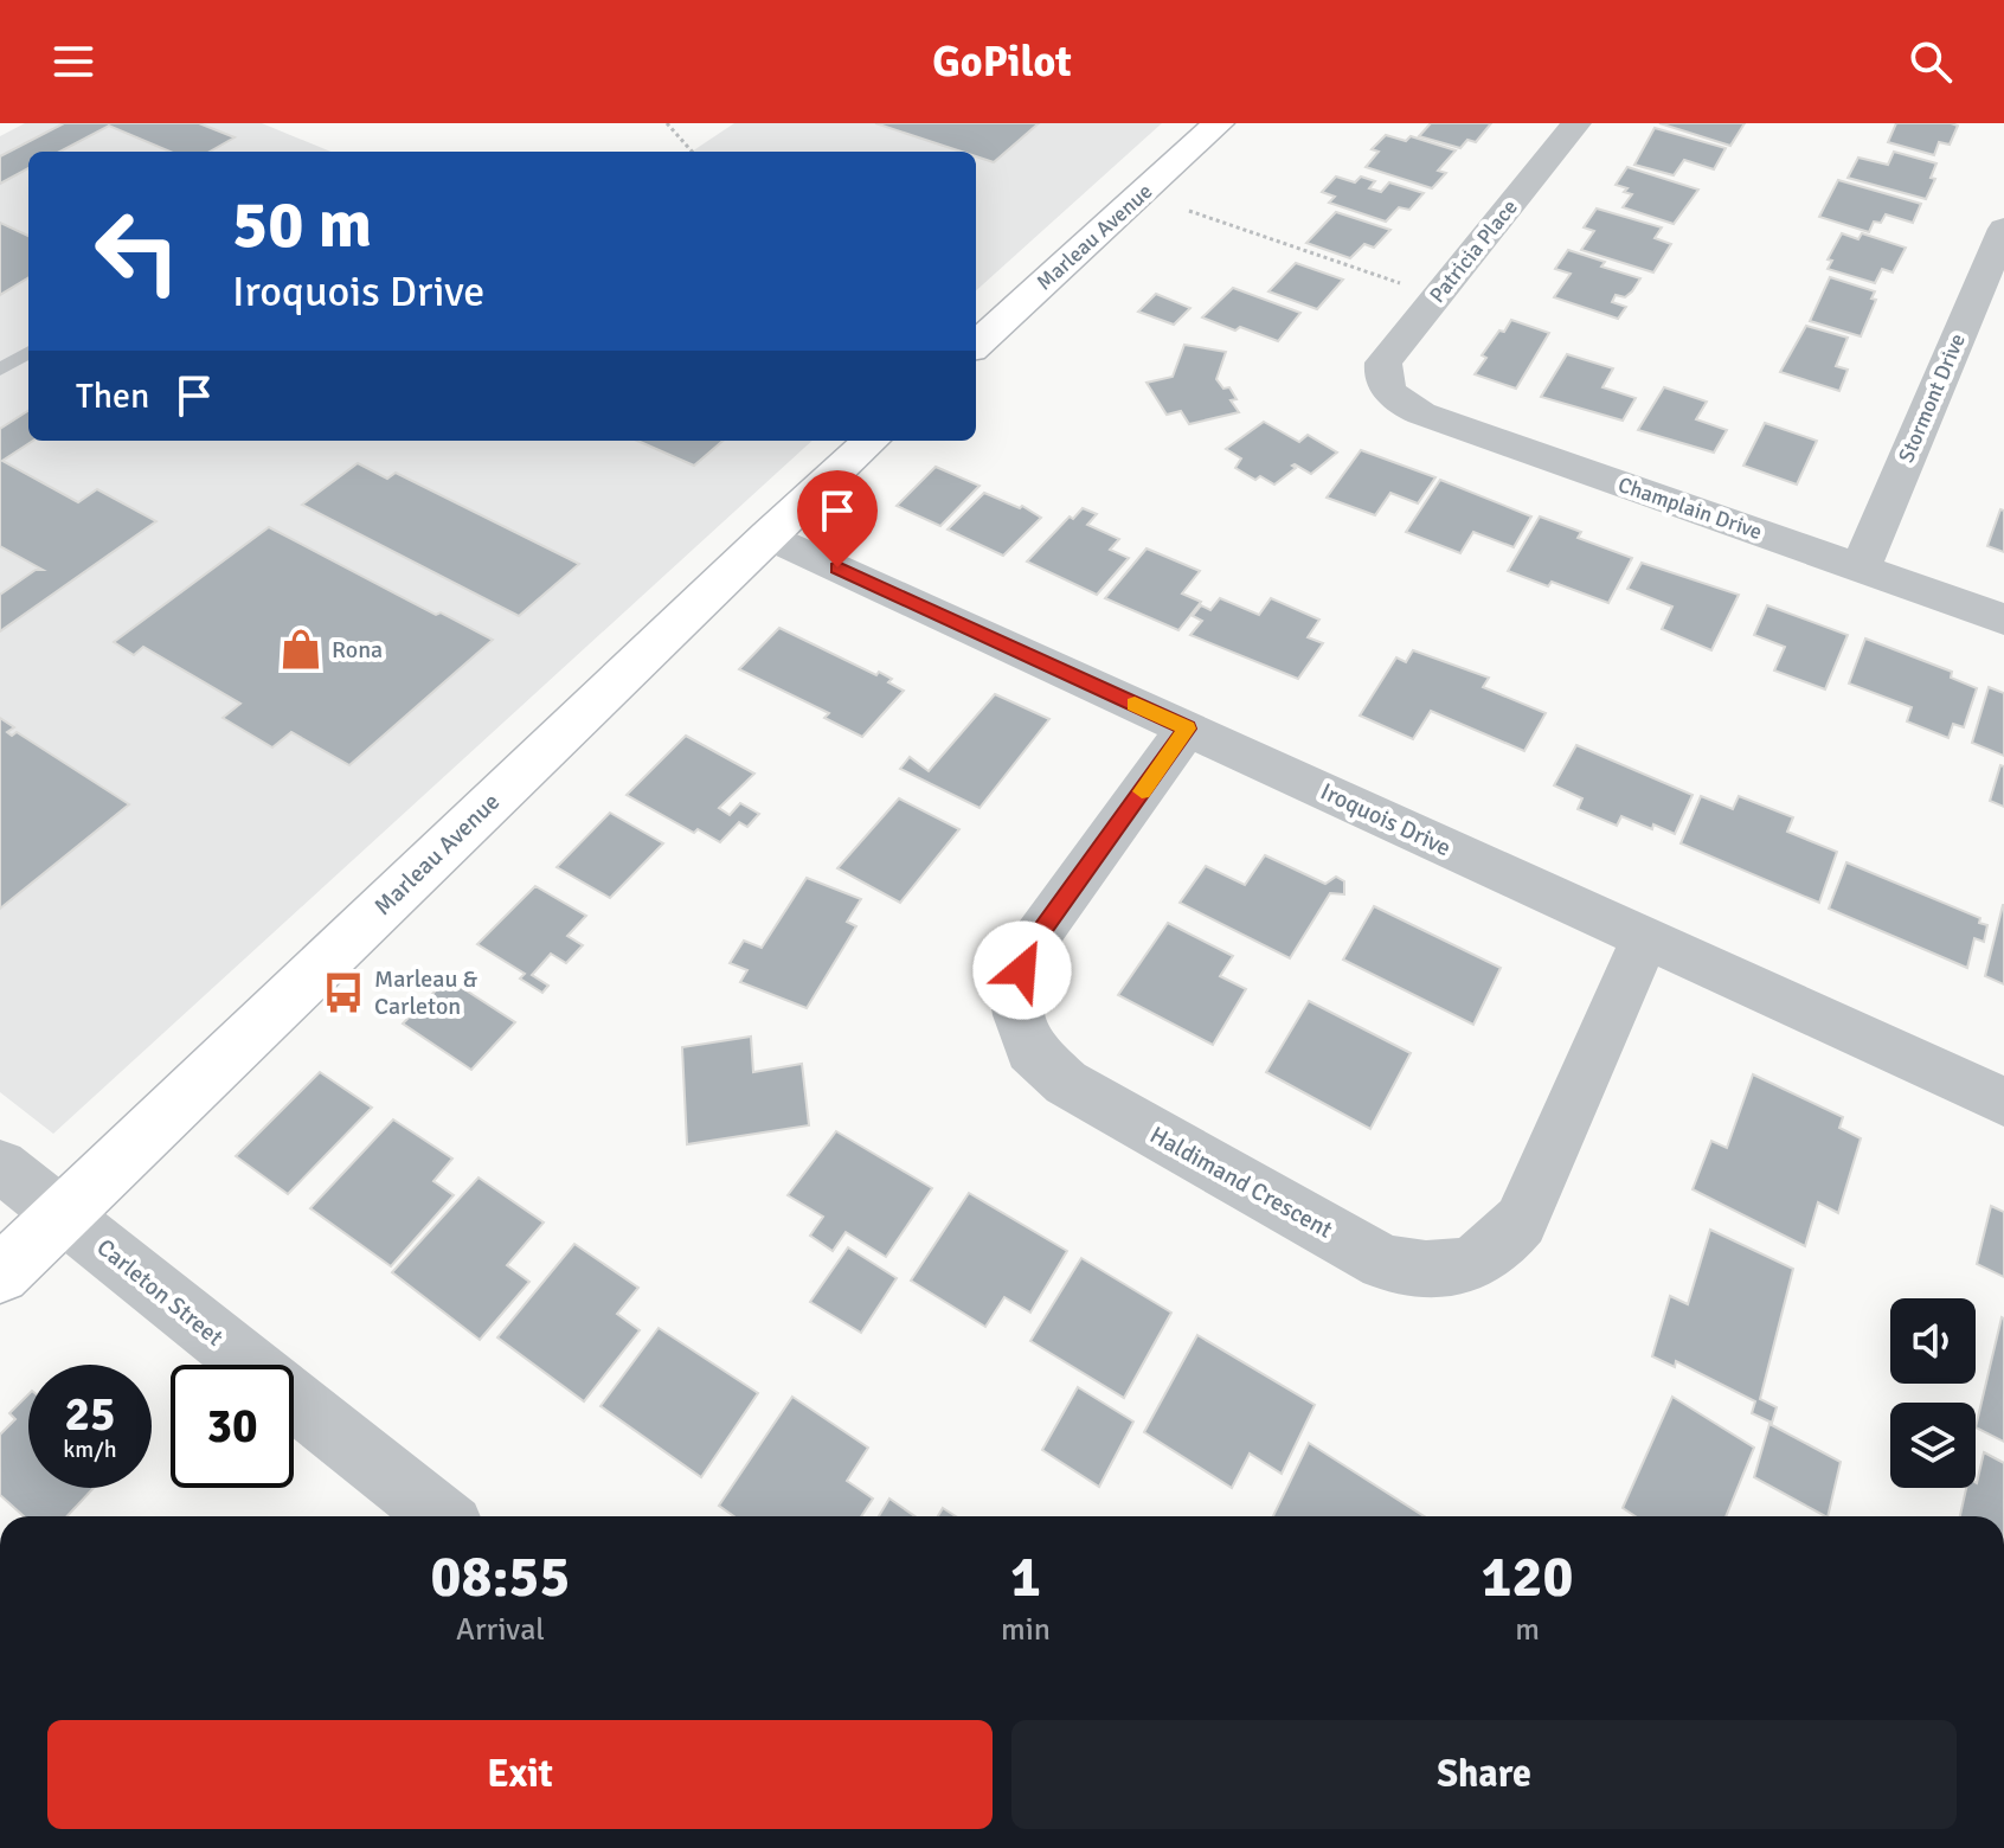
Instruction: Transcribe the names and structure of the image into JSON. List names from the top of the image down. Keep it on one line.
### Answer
{"streets":{"main road":["Marleau Avenue"],"street":["Patricia Place","Stormont Drive","Champlain Drive","Iroquois Drive","Haldimand Crescent","Carleton Street"]},"crossings":[["Marleau Avenue","Iroquois Drive"],["Marleau Avenue","Carleton Street"],["Patricia Place","Champlain Drive"],["Stormont Drive","Champlain Drive"],["Iroquois Drive","Haldimand Crescent"]],"places":{"shop":["Rona"],"bus stop":["Marleau & Carleton"]},"page":{"header":"GoPilot","turn":["50 m","Iroquois Drive"],"then":"Then","speed":"25 km/h","limit":"30","eta":["08:55","Arrival","1","min","120","m"],"buttons":["Exit","Share"]}}
